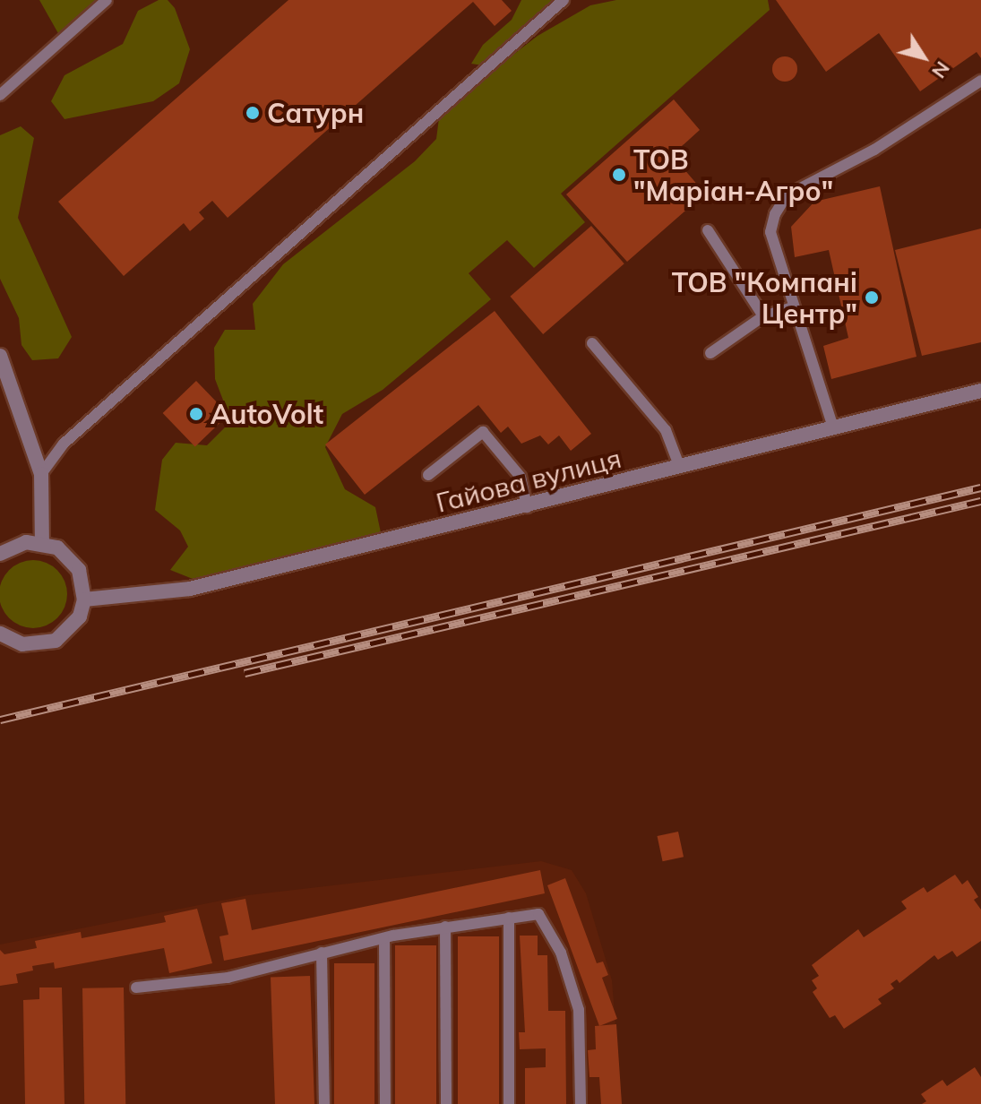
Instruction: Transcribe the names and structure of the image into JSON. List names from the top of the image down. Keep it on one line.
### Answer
{"streets":{"street":["Гайова вулиця"]},"places":["Сатурн","ТОВ \"Маріан-Агро\"","ТОВ \"Компані Центр\"","AutoVolt"],"north":"bottom right"}
